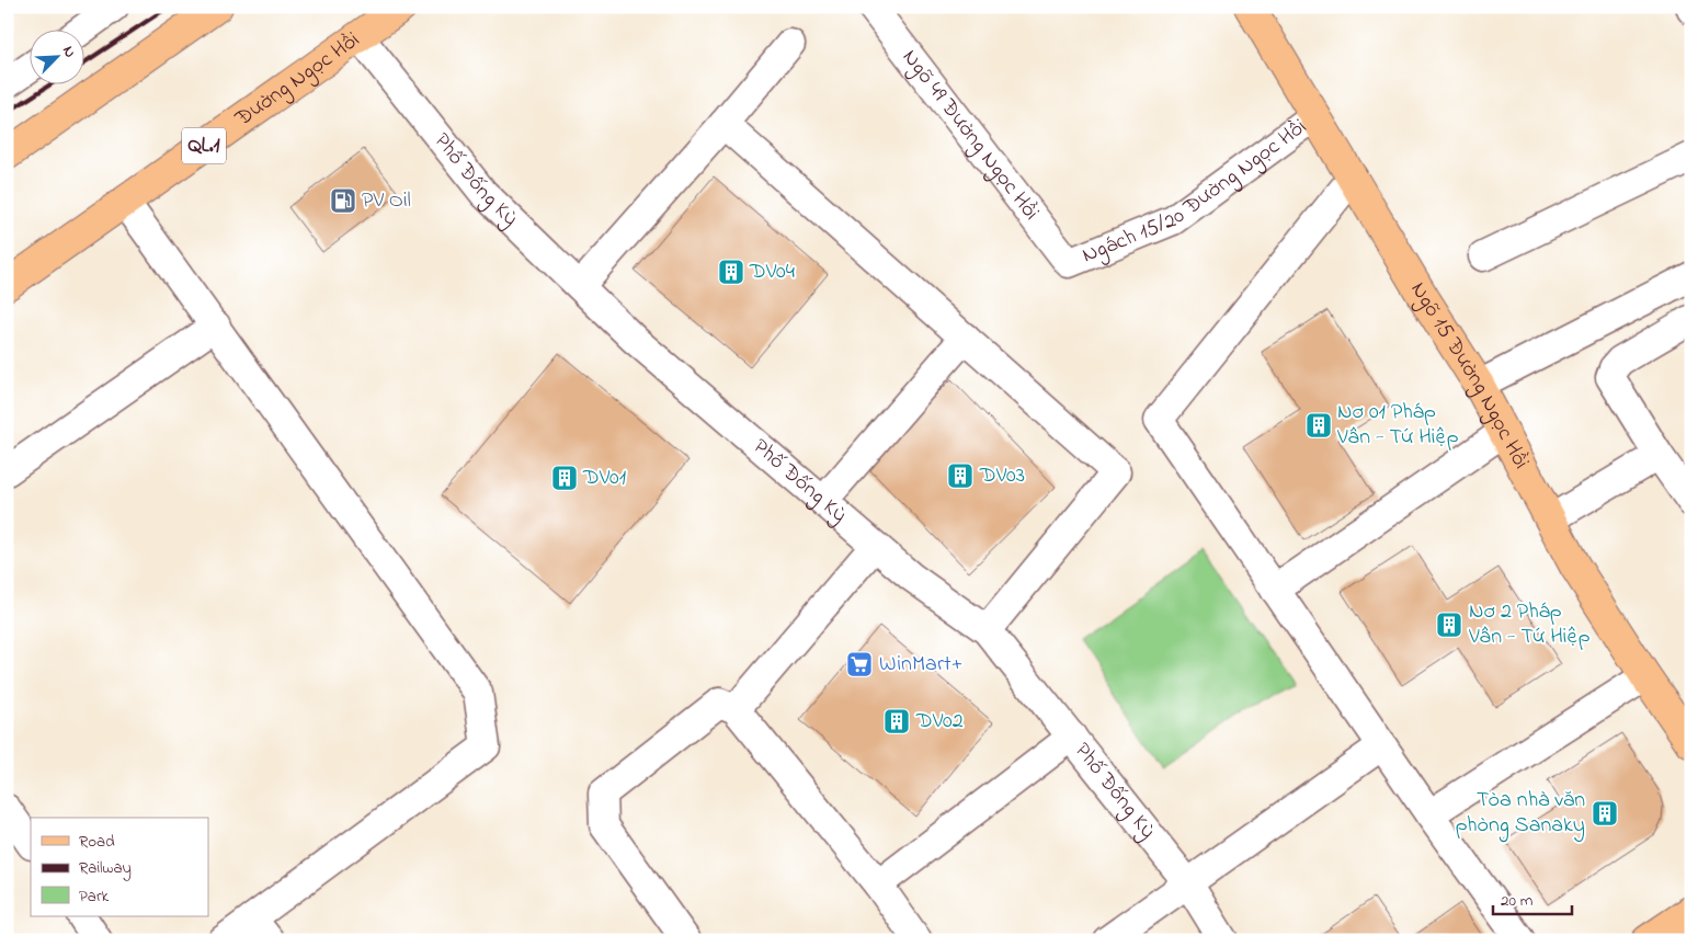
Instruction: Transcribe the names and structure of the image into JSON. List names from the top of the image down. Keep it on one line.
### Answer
{"streets":{"main road":["Đường Ngọc Hồi","QL.1","Ngõ 15 Đường Ngọc Hồi"],"street":["Ngõ 49 Đường Ngọc Hồi","Phố Đống Kỳ","Ngách 15/20 Đường Ngọc Hồi"]},"crossings":[["Đường Ngọc Hồi","Phố Đống Kỳ"],["Ngõ 49 Đường Ngọc Hồi","Ngách 15/20 Đường Ngọc Hồi"],["Ngách 15/20 Đường Ngọc Hồi","Ngõ 15 Đường Ngọc Hồi"]],"places":{"fuel station":["PV Oil"],"building":["DV04","Nơ 01 Pháp Vân - Tứ Hiệp","DV03","DV01","Nơ 2 Pháp Vân - Tứ Hiệp","DV02","Tòa nhà văn phòng Sanaky"],"supermarket":["WinMart+"]},"legend":["Road","Railway","Park"],"scale_bar":"20 m","north":"top right"}
